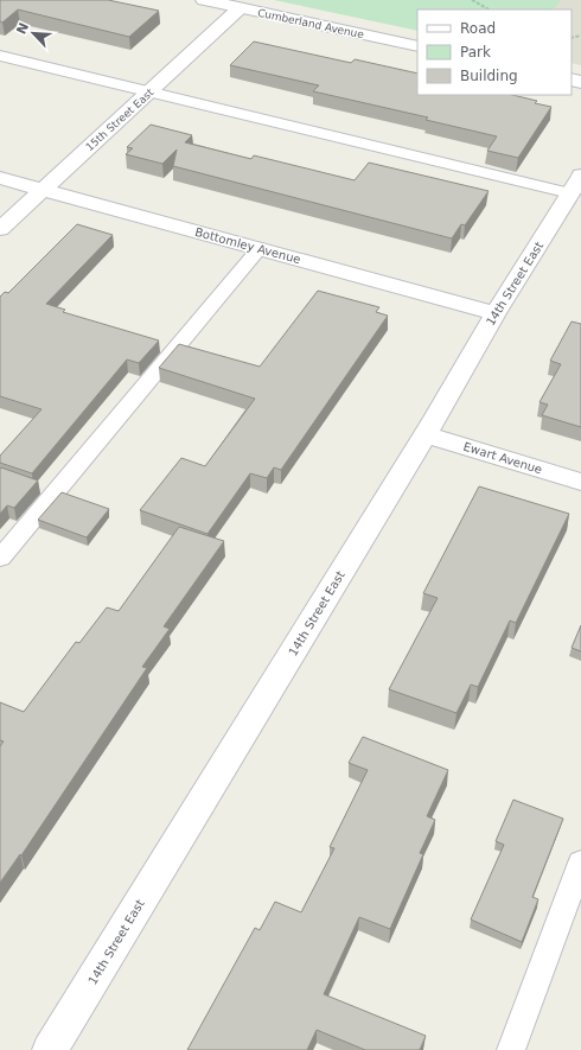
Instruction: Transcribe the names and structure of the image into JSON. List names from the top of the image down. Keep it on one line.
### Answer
{"streets":{"street":["Cumberland Avenue","15th Street East","Bottomley Avenue","14th Street East","Ewart Avenue"]},"crossings":[["Cumberland Avenue","15th Street East"],["15th Street East","Bottomley Avenue"],["Bottomley Avenue","14th Street East"],["14th Street East","Ewart Avenue"]],"legend":["Road","Park","Building"],"north":"top left"}
